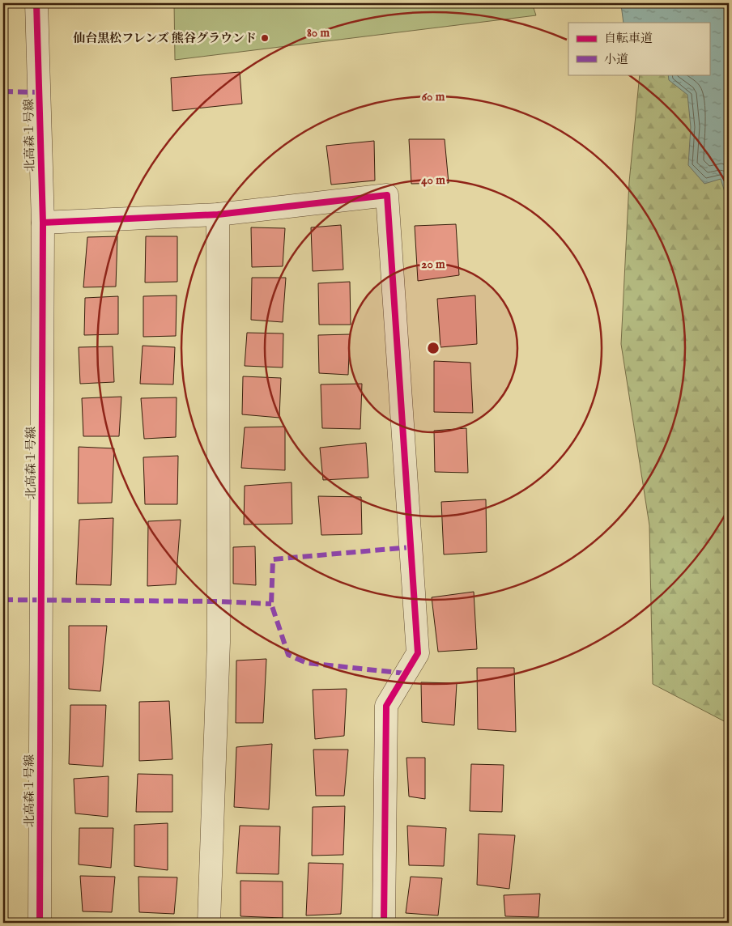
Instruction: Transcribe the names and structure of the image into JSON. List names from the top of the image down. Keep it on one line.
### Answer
{"streets":{"street":["北高森１号線"]},"places":["仙台黒松フレンズ 熊谷グラウンド"],"legend":["自転車道","小道"],"rings":["80 m","60 m","40 m","20 m"]}
